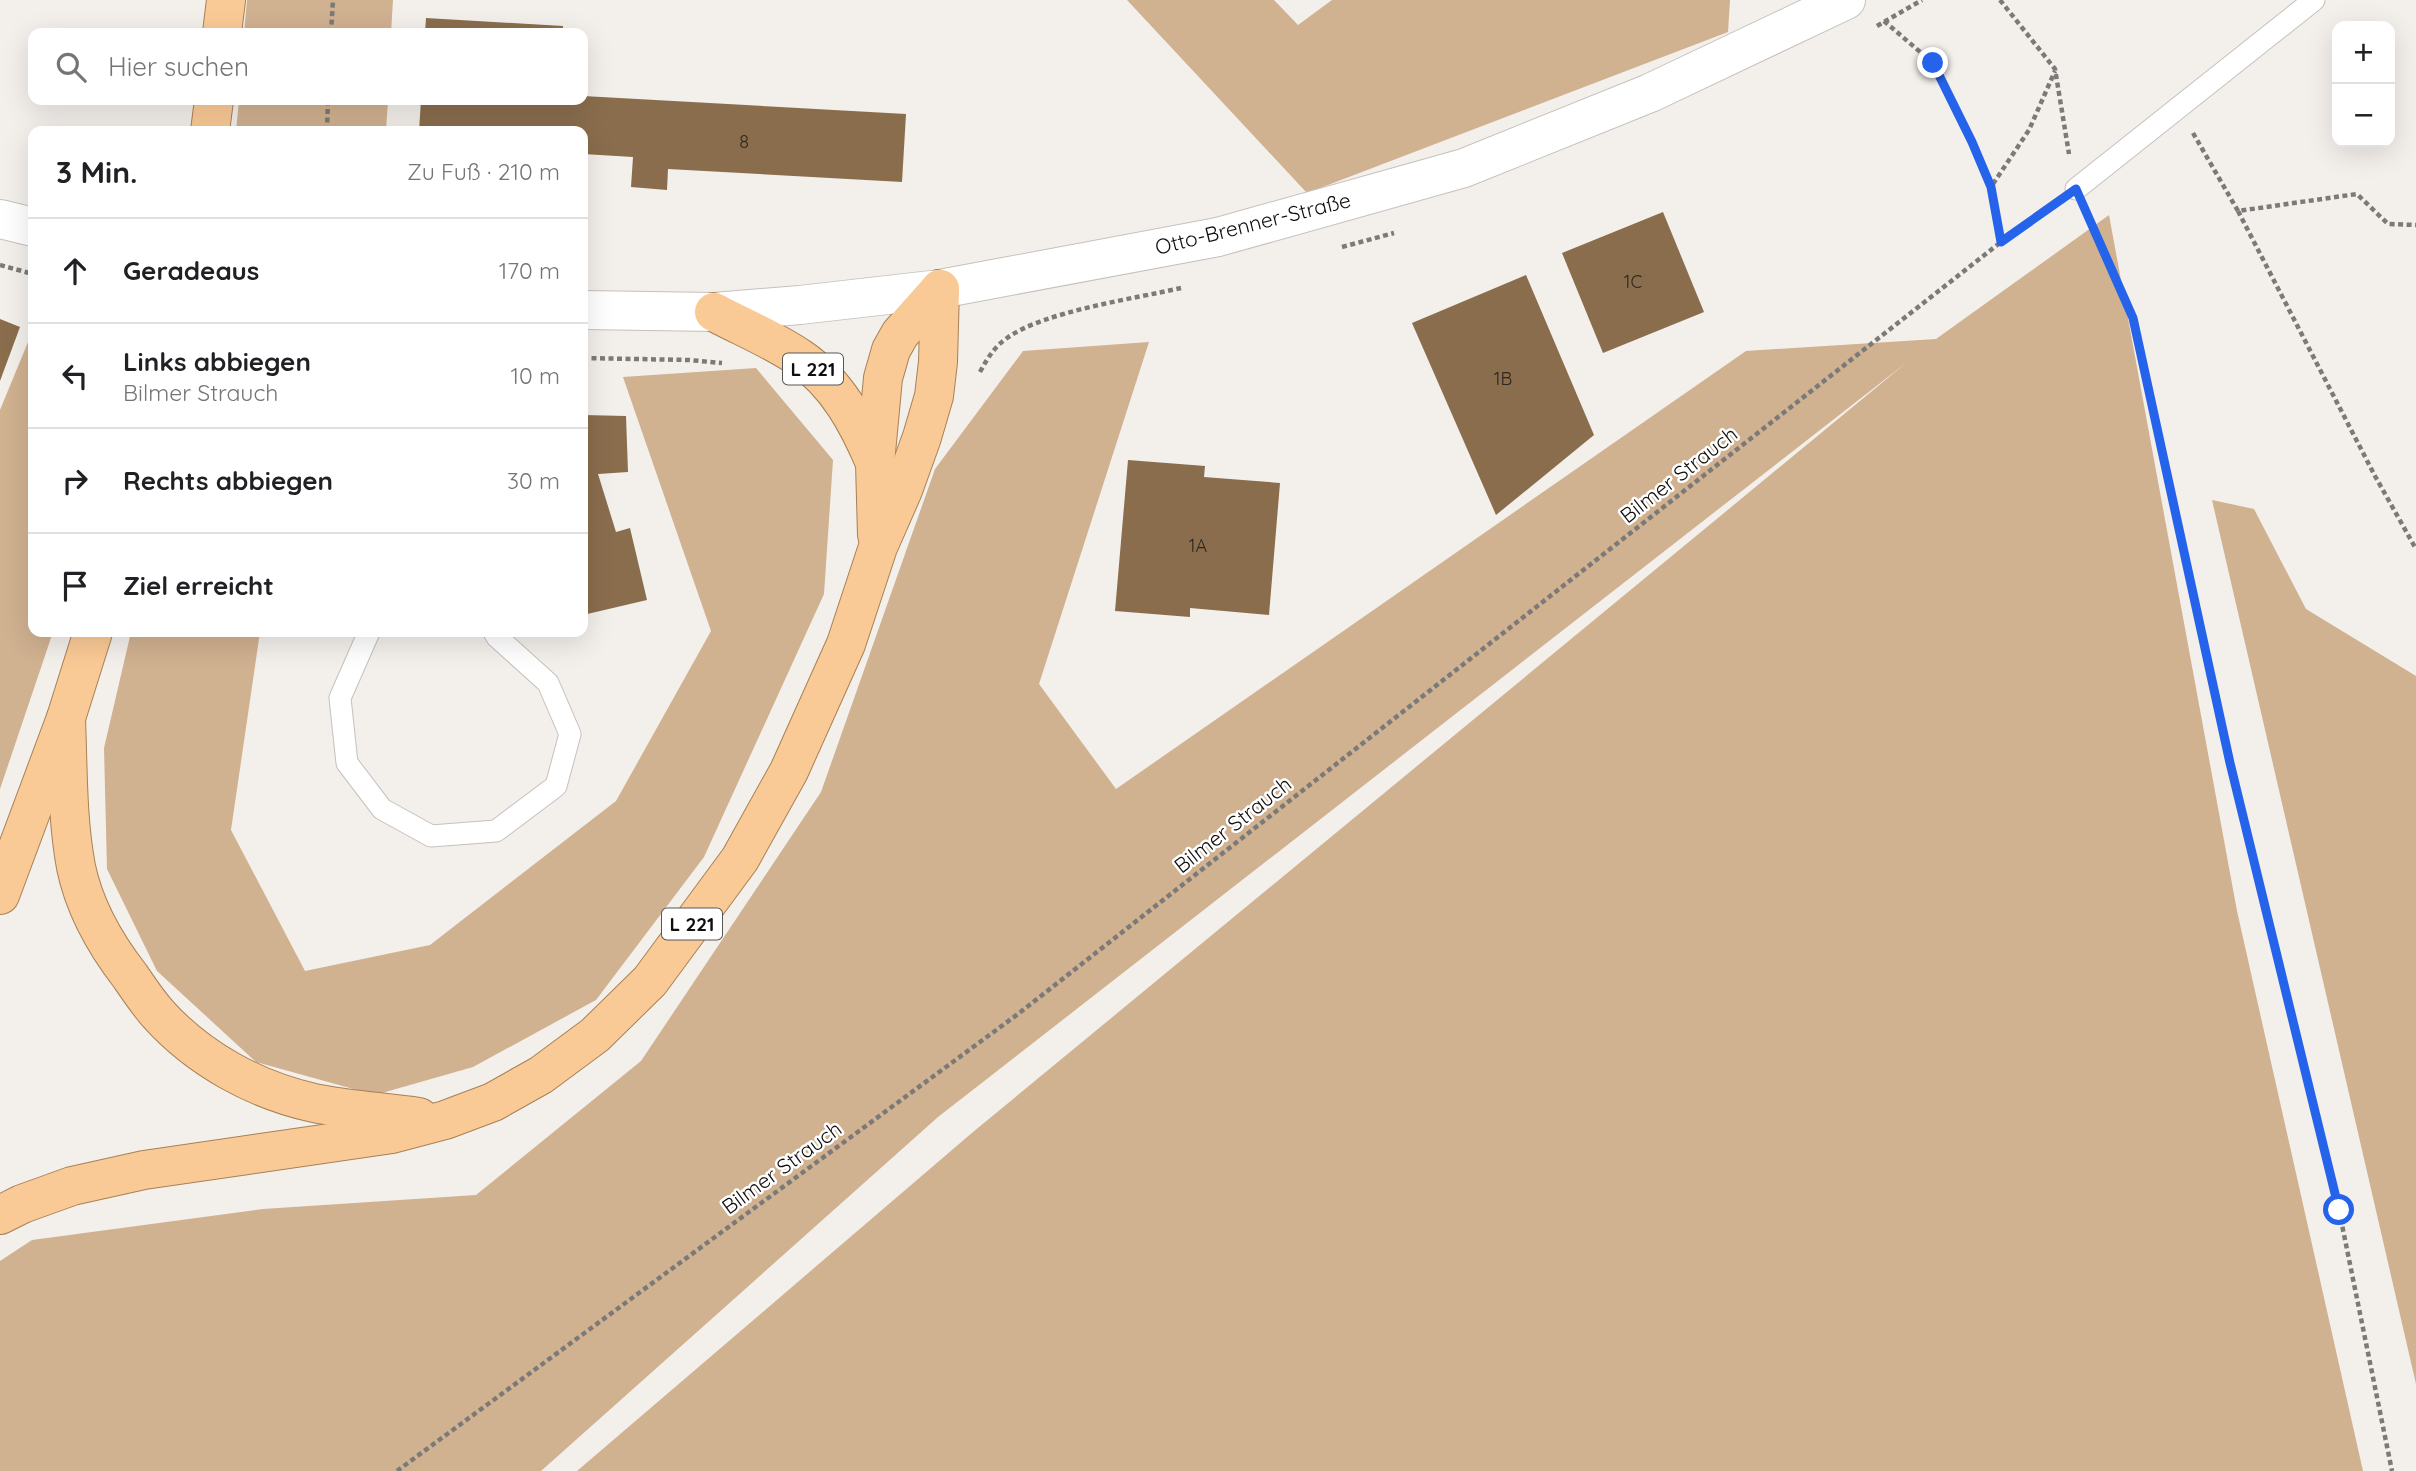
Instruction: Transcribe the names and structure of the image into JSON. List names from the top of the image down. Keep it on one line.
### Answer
{"streets":{"highway":["L 221"],"street":["Otto-Brenner-Straße"],"path":["Bilmer Strauch"]},"crossings":[["Otto-Brenner-Straße","L 221"]],"house_numbers":["8","1C","1B","1A"],"page":{"map_buttons":["+","−"],"search":"Hier suchen","heading":["3 Min.","Zu Fuß · 210 m"],"list":[["Geradeaus","170 m"],["Links abbiegen","Bilmer Strauch","10 m"],["Rechts abbiegen","30 m"],"Ziel erreicht"]}}
